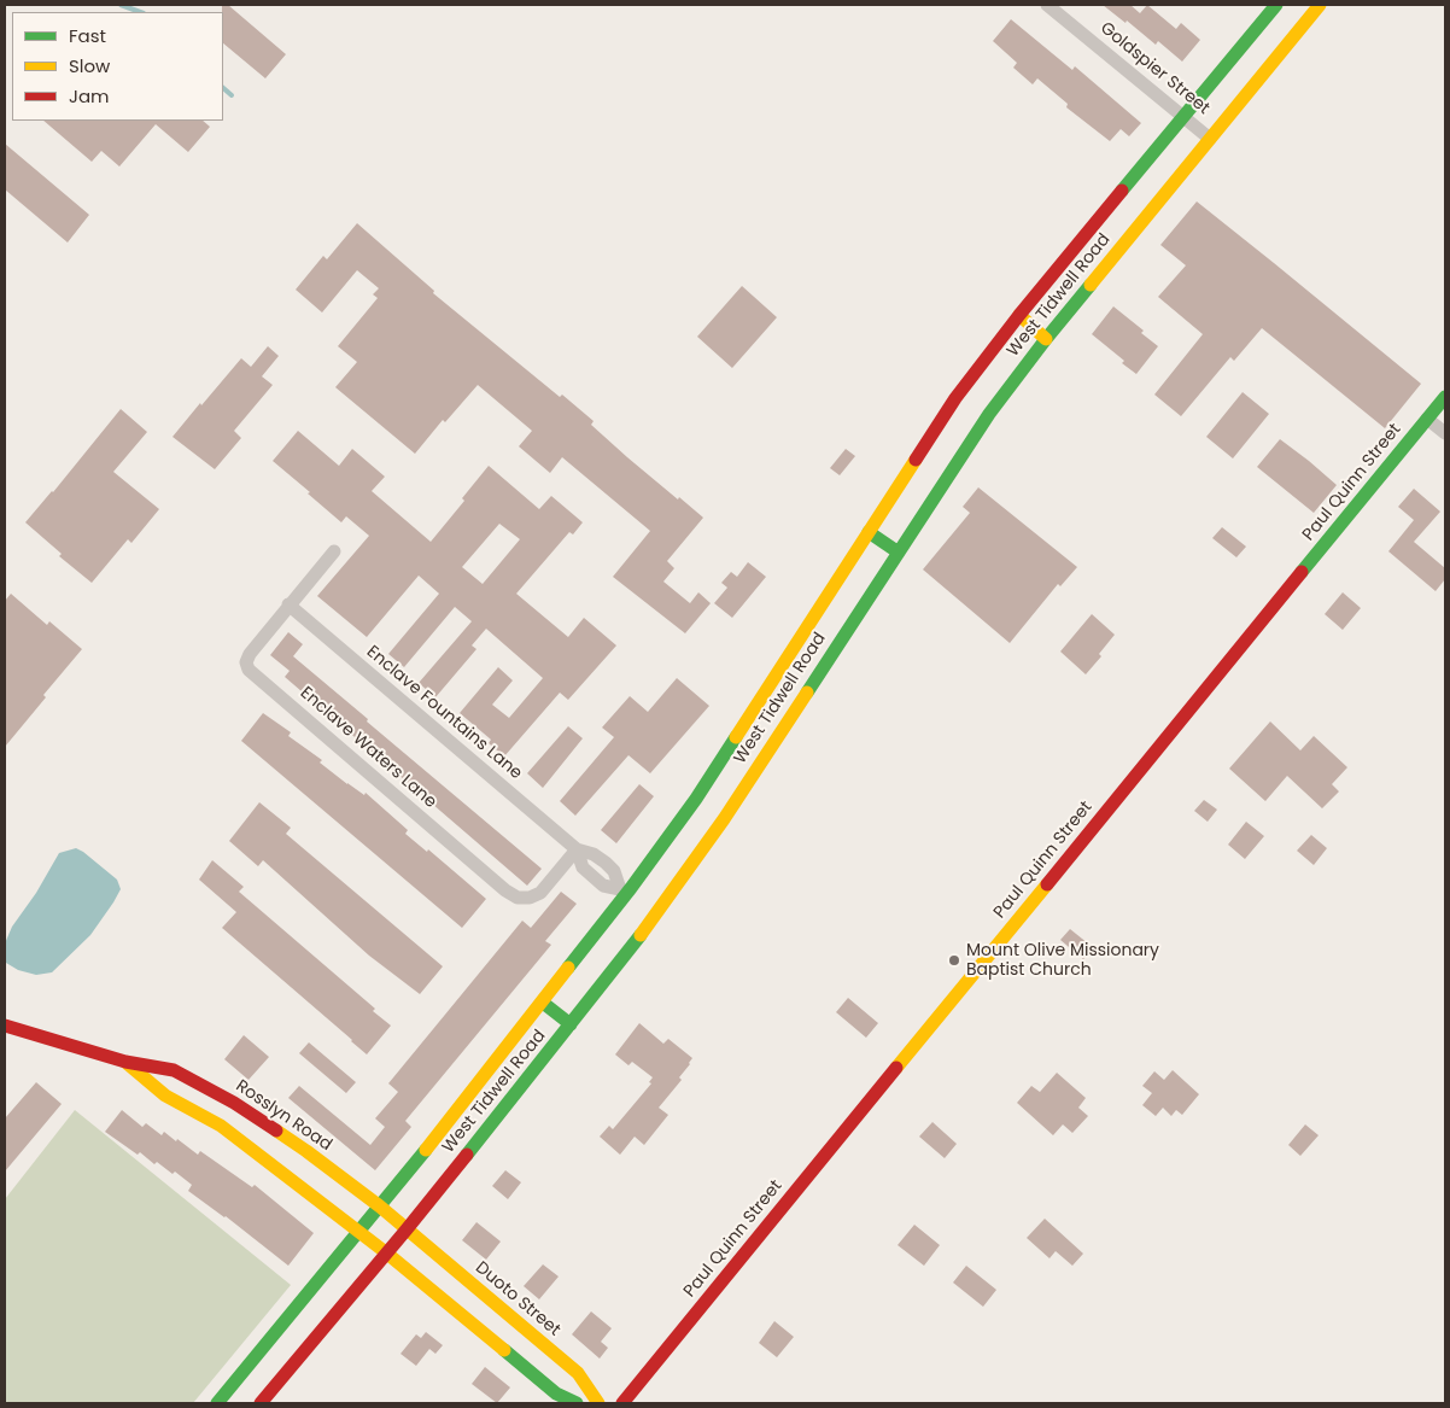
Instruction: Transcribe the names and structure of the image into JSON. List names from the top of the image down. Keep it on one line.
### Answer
{"streets":{"main road":["West Tidwell Road","Paul Quinn Street","Rosslyn Road","Duoto Street"],"street":["Goldspier Street","Enclave Fountains Lane","Enclave Waters Lane"]},"crossings":[["Goldspier Street","West Tidwell Road"],["West Tidwell Road","Enclave Fountains Lane"],["West Tidwell Road","Rosslyn Road"],["West Tidwell Road","Duoto Street"],["Enclave Fountains Lane","Enclave Waters Lane"],["Rosslyn Road","Duoto Street"]],"places":["Mount Olive Missionary Baptist Church"],"legend":["Fast","Slow","Jam"]}
